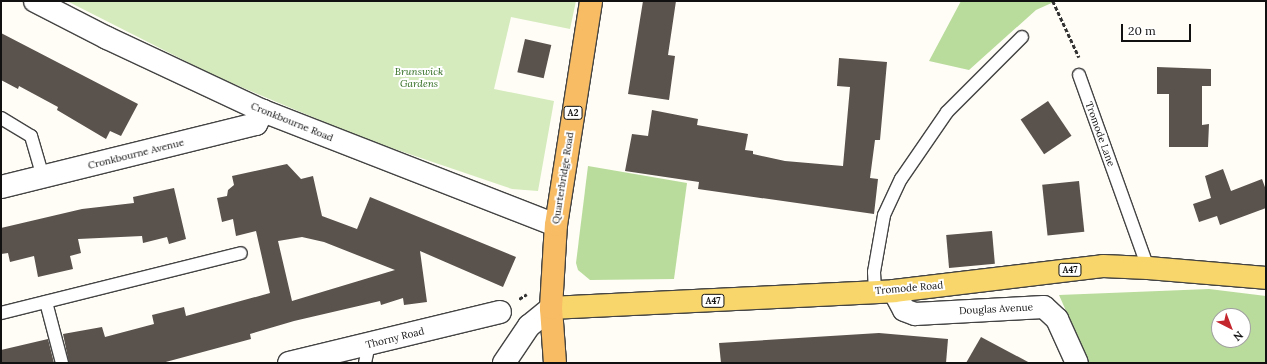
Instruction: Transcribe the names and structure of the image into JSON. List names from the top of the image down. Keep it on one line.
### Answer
{"streets":{"highway":["A2","Quarterbridge Road"],"main road":["A47","Tromode Road"],"street":["Cronkbourne Road","Cronkbourne Avenue","Douglas Avenue","Thorny Road"],"lane":["Tromode Lane"]},"crossings":[["A2","Quarterbridge Road"],["A2","Tromode Road"],["Cronkbourne Road","Cronkbourne Avenue"],["Cronkbourne Road","Quarterbridge Road"],["Tromode Lane","Tromode Road"],["Quarterbridge Road","Tromode Road"],["Tromode Road","Douglas Avenue"]],"parks":["Brunswick Gardens"],"scale_bar":"20 m","north":"bottom right"}
